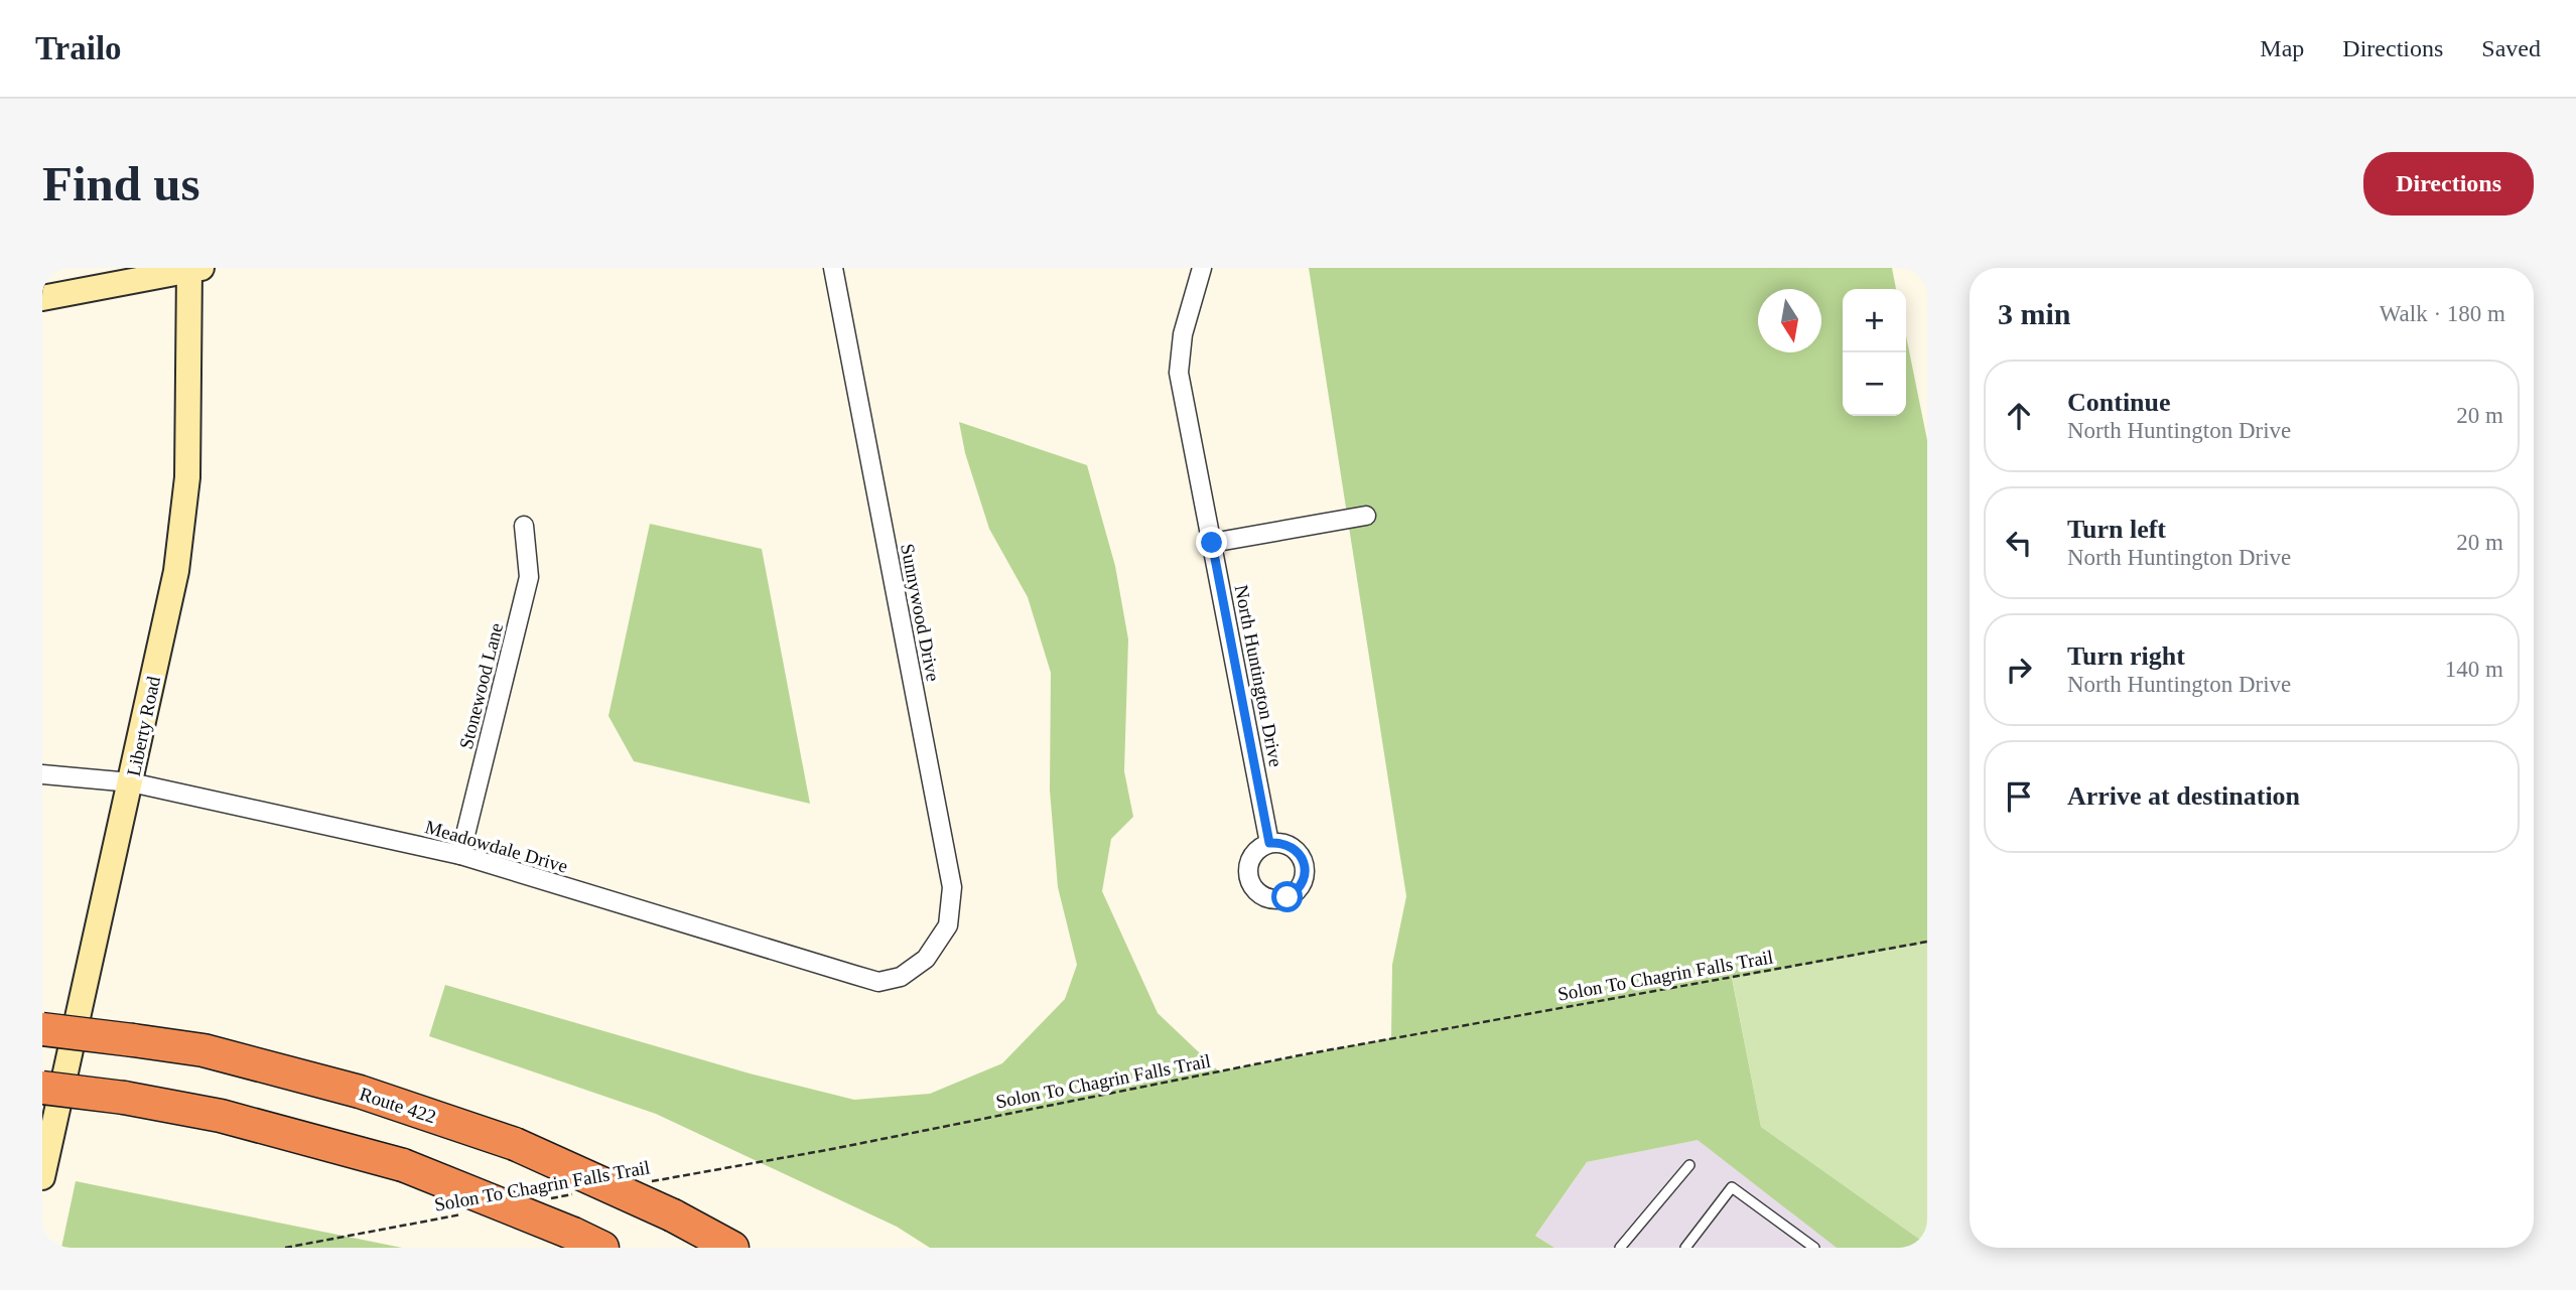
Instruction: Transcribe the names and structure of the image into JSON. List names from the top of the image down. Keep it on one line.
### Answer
{"streets":{"highway":["Route 422"],"street":["Sunnywood Drive","North Huntington Drive","Stonewood Lane","Liberty Road","Meadowdale Drive"],"path":["Solon To Chagrin Falls Trail"]},"crossings":[["Sunnywood Drive","Meadowdale Drive"],["Stonewood Lane","Meadowdale Drive"],["Liberty Road","Meadowdale Drive"]],"north":"bottom","page":{"header":"Trailo","nav":["Map","Directions","Saved"],"buttons":"Directions","title":"Find us","heading":["3 min","Walk · 180 m"],"map_buttons":["+","−"],"list":[["Continue","North Huntington Drive","20 m"],["Turn left","North Huntington Drive","20 m"],["Turn right","North Huntington Drive","140 m"],"Arrive at destination"]}}
